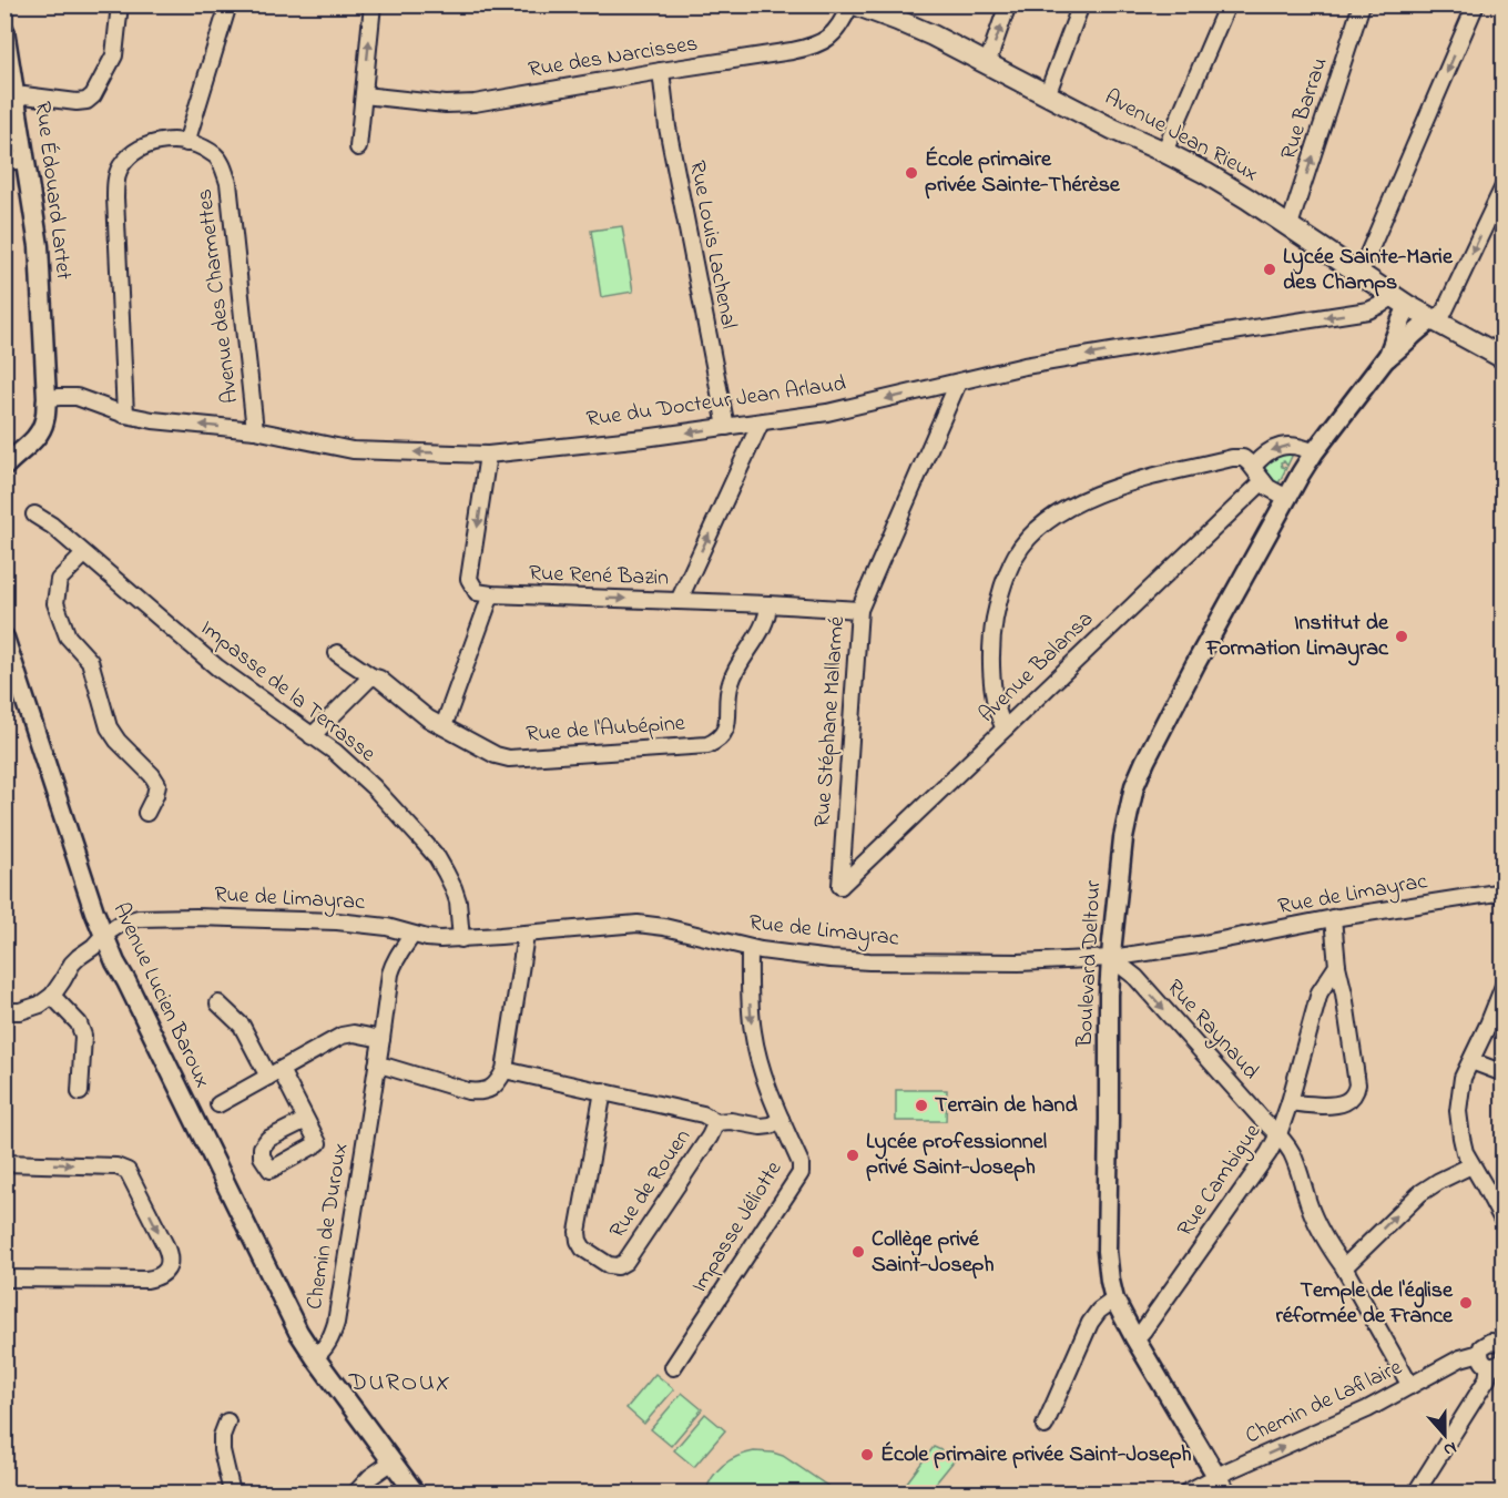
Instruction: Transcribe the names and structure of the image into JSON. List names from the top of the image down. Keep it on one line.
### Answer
{"streets":{"main road":["Avenue Jean Rieux"],"street":["Rue des Narcisses","Rue Barrau","Rue Édouard Lartet","Rue Louis Lachenal","Avenue des Charmettes","Rue du Docteur Jean Arlaud","Rue René Bazin","Avenue Balansa","Impasse de la Terrasse","Rue Stéphane Mallarmé","Rue de l'Aubépine","Rue de Limayrac","Boulevard Deltour","Avenue Lucien Baroux","Rue Raynaud","Rue Cambigue","Rue de Rouen","Chemin de Duroux","Impasse Jéliotte","Chemin de Lafilaire"]},"crossings":[["Rue des Narcisses","Avenue Jean Rieux"],["Rue des Narcisses","Rue Louis Lachenal"],["Rue Barrau","Avenue Jean Rieux"],["Avenue Jean Rieux","Rue du Docteur Jean Arlaud"],["Avenue Jean Rieux","Boulevard Deltour"],["Rue Édouard Lartet","Rue du Docteur Jean Arlaud"],["Rue Louis Lachenal","Rue du Docteur Jean Arlaud"],["Avenue des Charmettes","Rue du Docteur Jean Arlaud"],["Rue du Docteur Jean Arlaud","Rue Stéphane Mallarmé"],["Rue du Docteur Jean Arlaud","Boulevard Deltour"],["Rue René Bazin","Rue Stéphane Mallarmé"],["Rue René Bazin","Rue de l'Aubépine"],["Avenue Balansa","Rue Stéphane Mallarmé"],["Impasse de la Terrasse","Rue de Limayrac"],["Rue de Limayrac","Boulevard Deltour"],["Rue de Limayrac","Avenue Lucien Baroux"],["Rue de Limayrac","Rue Raynaud"],["Rue de Limayrac","Chemin de Duroux"],["Rue de Limayrac","Impasse Jéliotte"],["Boulevard Deltour","Rue Raynaud"],["Boulevard Deltour","Rue Cambigue"],["Boulevard Deltour","Chemin de Lafilaire"],["Avenue Lucien Baroux","Chemin de Duroux"],["Rue Raynaud","Rue Cambigue"],["Rue Raynaud","Chemin de Lafilaire"],["Rue de Rouen","Impasse Jéliotte"]],"one_way":["Rue du Docteur Jean Arlaud","Rue René Bazin","Rue Raynaud","Impasse Jéliotte","Chemin de Lafilaire"],"districts":["DUROUX"],"places":["École primaire privée Sainte-Thérèse","Lycée Sainte-Marie des Champs","Institut de Formation Limayrac","Terrain de hand","Lycée professionnel privé Saint-Joseph","Collège privé Saint-Joseph","Temple de l'église réformée de France","École primaire privée Saint-Joseph"],"north":"bottom"}
